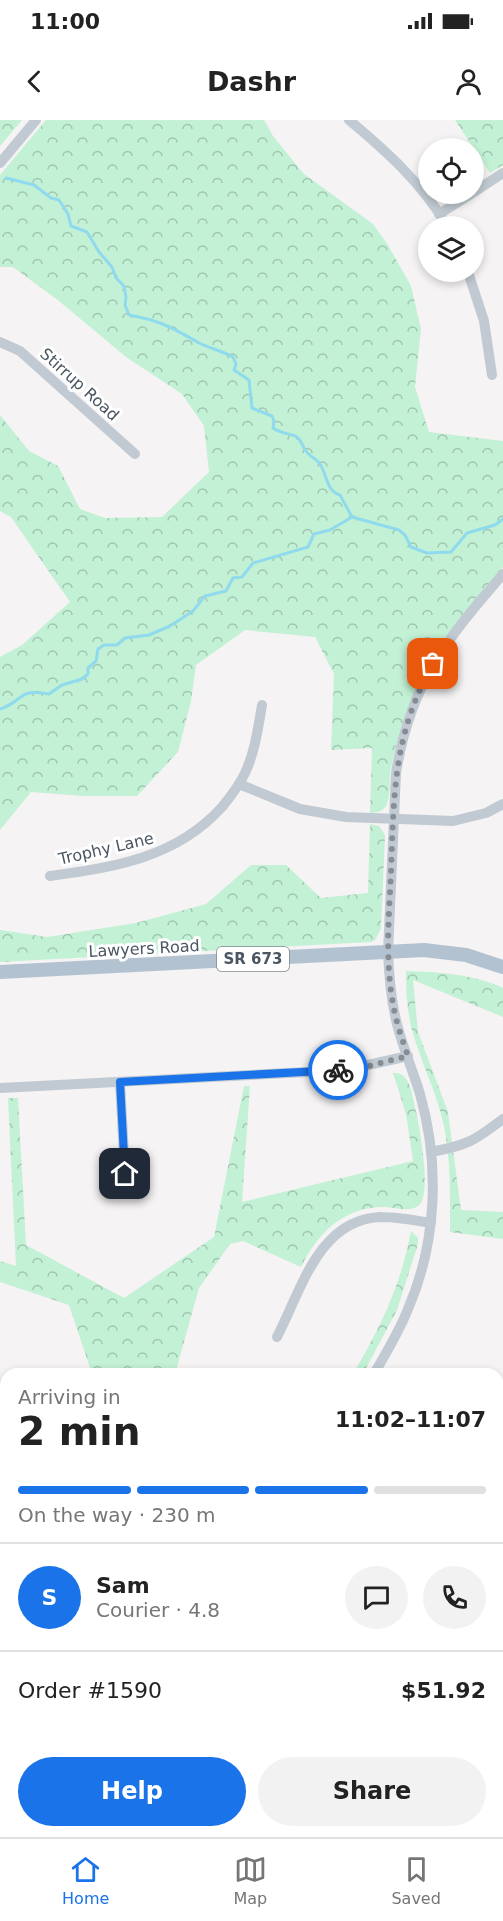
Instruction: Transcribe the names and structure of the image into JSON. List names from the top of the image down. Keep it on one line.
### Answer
{"streets":{"main road":["Lawyers Road","SR 673"],"street":["Stirrup Road","Trophy Lane"]},"page":{"status":"11:00","header":"Dashr","heading":["2 min","Arriving in","11:02–11:07"],"panel":["Sam","Courier · 4.8","Order #1590","$51.92"],"bar":"On the way · 230 m","round":"S","buttons":["Help","Share"],"tabs":["Home","Map","Saved"]}}
